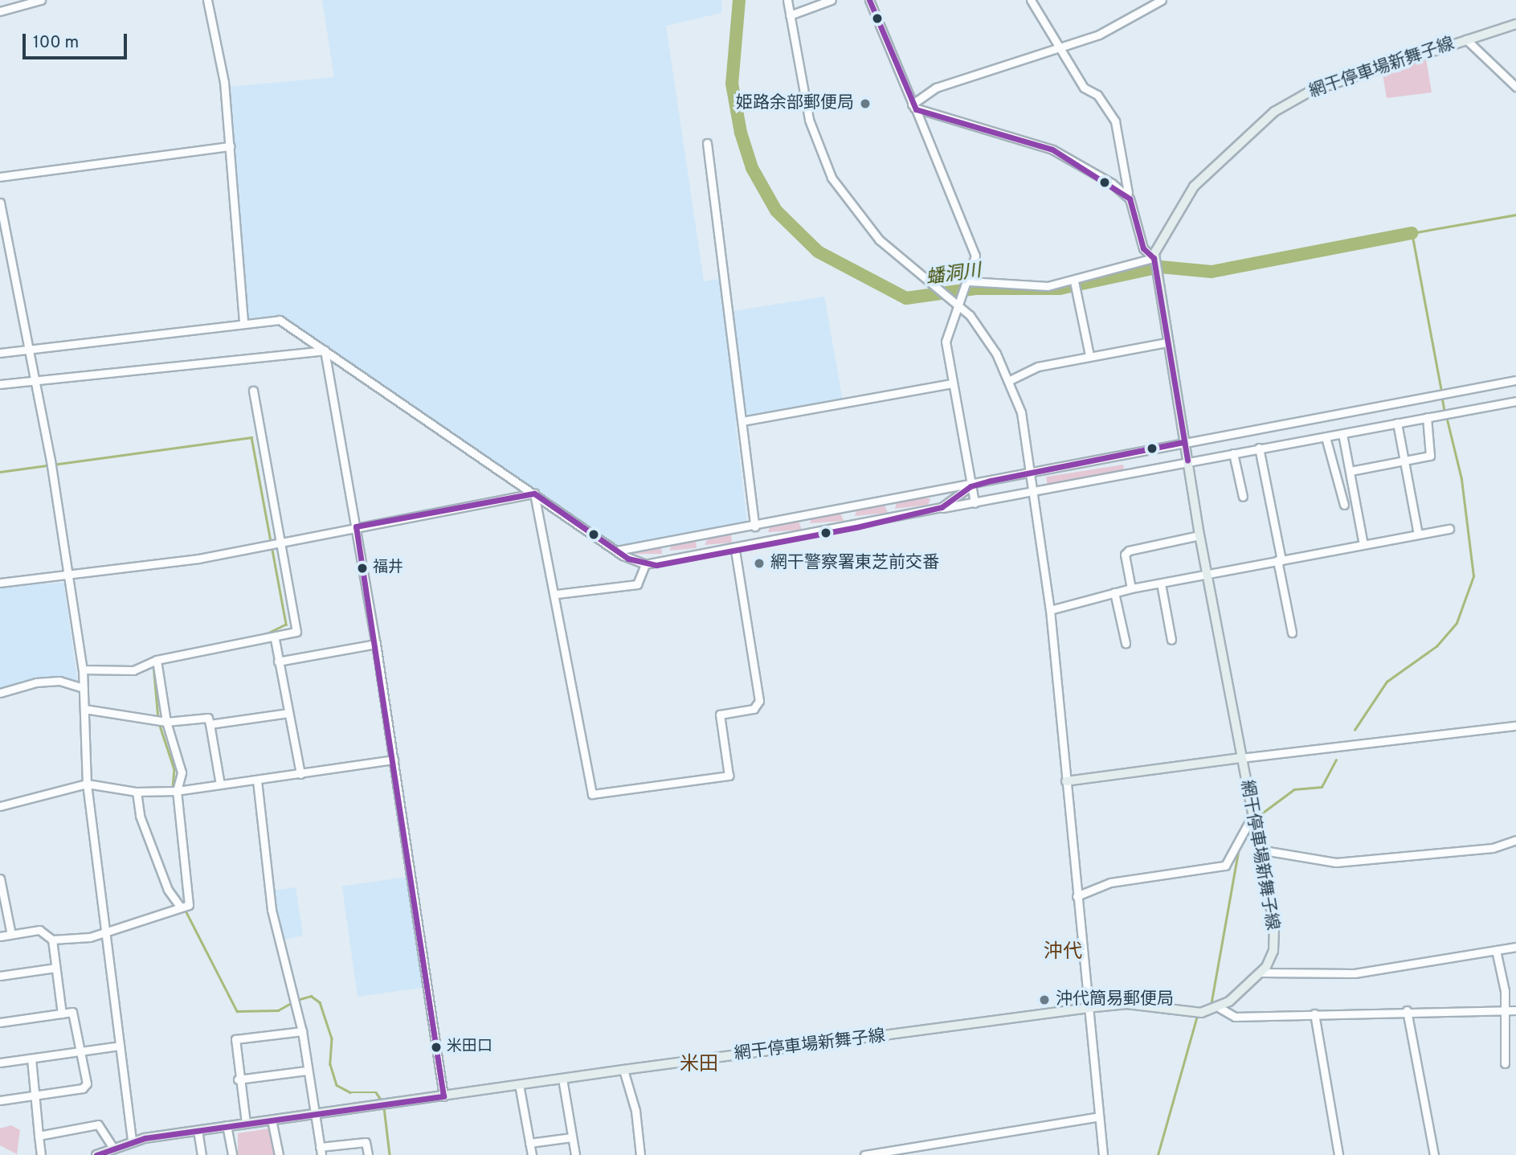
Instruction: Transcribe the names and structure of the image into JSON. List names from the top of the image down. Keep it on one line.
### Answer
{"streets":{"main road":["網干停車場新舞子線"]},"districts":["沖代","米田"],"water":["蟠洞川"],"places":["姫路余部郵便局","網干警察署東芝前交番","福井","沖代簡易郵便局","米田口"],"scale_bar":"100 m"}
